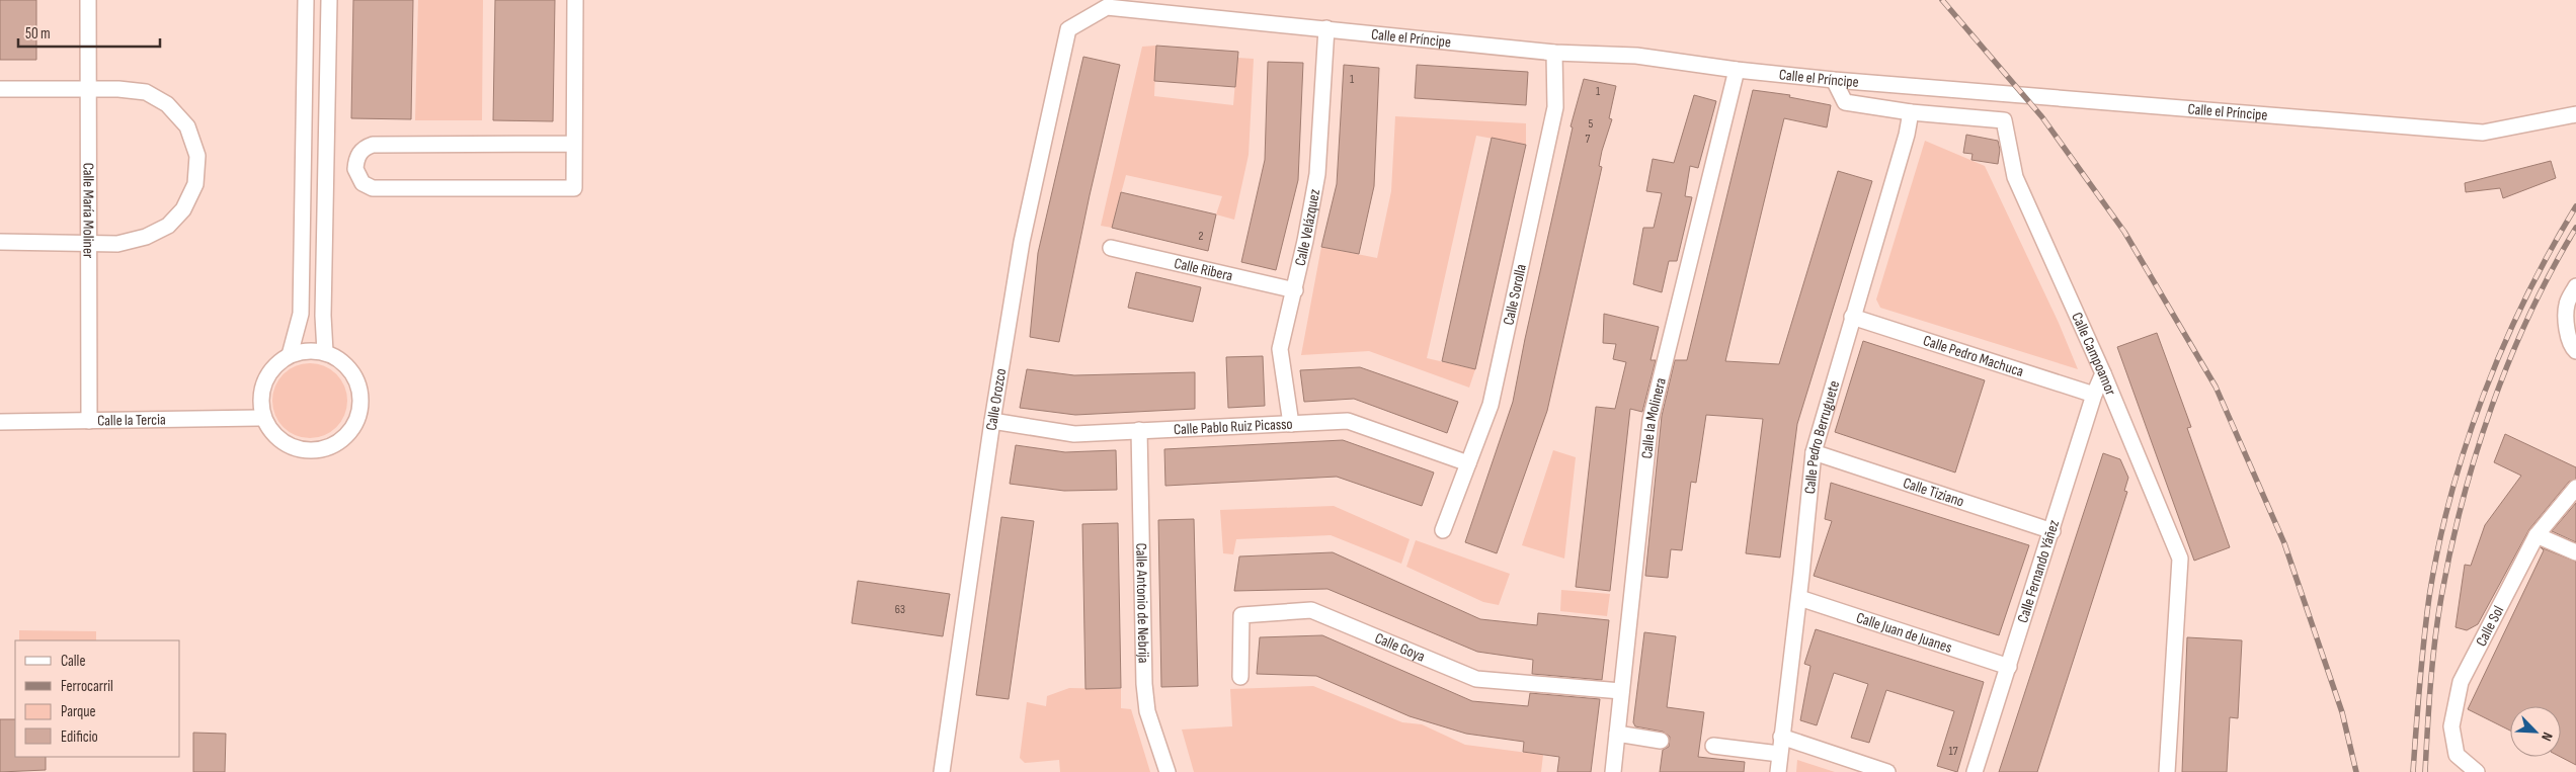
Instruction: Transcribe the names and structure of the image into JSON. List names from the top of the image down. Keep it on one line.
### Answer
{"streets":{"street":["Calle el Príncipe","Calle María Moliner","Calle Velázquez","Calle Ribera","Calle Sorolla","Calle Campoamor","Calle Pedro Machuca","Calle Orozco","Calle la Molinera","Calle la Tercia","Calle Pablo Ruiz Picasso","Calle Pedro Berruguete","Calle Tiziano","Calle Fernando Yáñez","Calle Antonio de Nebrija","Calle Sol","Calle Juan de Juanes","Calle Goya"]},"crossings":[["Calle el Príncipe","Calle Velázquez"],["Calle el Príncipe","Calle Sorolla"],["Calle el Príncipe","Calle Campoamor"],["Calle el Príncipe","Calle Orozco"],["Calle el Príncipe","Calle la Molinera"],["Calle María Moliner","Calle la Tercia"],["Calle Velázquez","Calle Ribera"],["Calle Velázquez","Calle Pablo Ruiz Picasso"],["Calle Sorolla","Calle Pablo Ruiz Picasso"],["Calle Campoamor","Calle Pedro Berruguete"],["Calle Campoamor","Calle Fernando Yáñez"],["Calle Pedro Machuca","Calle Pedro Berruguete"],["Calle Pedro Machuca","Calle Fernando Yáñez"],["Calle Orozco","Calle Pablo Ruiz Picasso"],["Calle la Molinera","Calle Goya"],["Calle Pablo Ruiz Picasso","Calle Antonio de Nebrija"],["Calle Pedro Berruguete","Calle Tiziano"],["Calle Pedro Berruguete","Calle Juan de Juanes"],["Calle Tiziano","Calle Fernando Yáñez"],["Calle Fernando Yáñez","Calle Juan de Juanes"]],"house_numbers":["1","1","5","7","2","63","17"],"legend":["Calle","Ferrocarril","Parque","Edificio"],"scale_bar":"50 m","north":"bottom right"}
